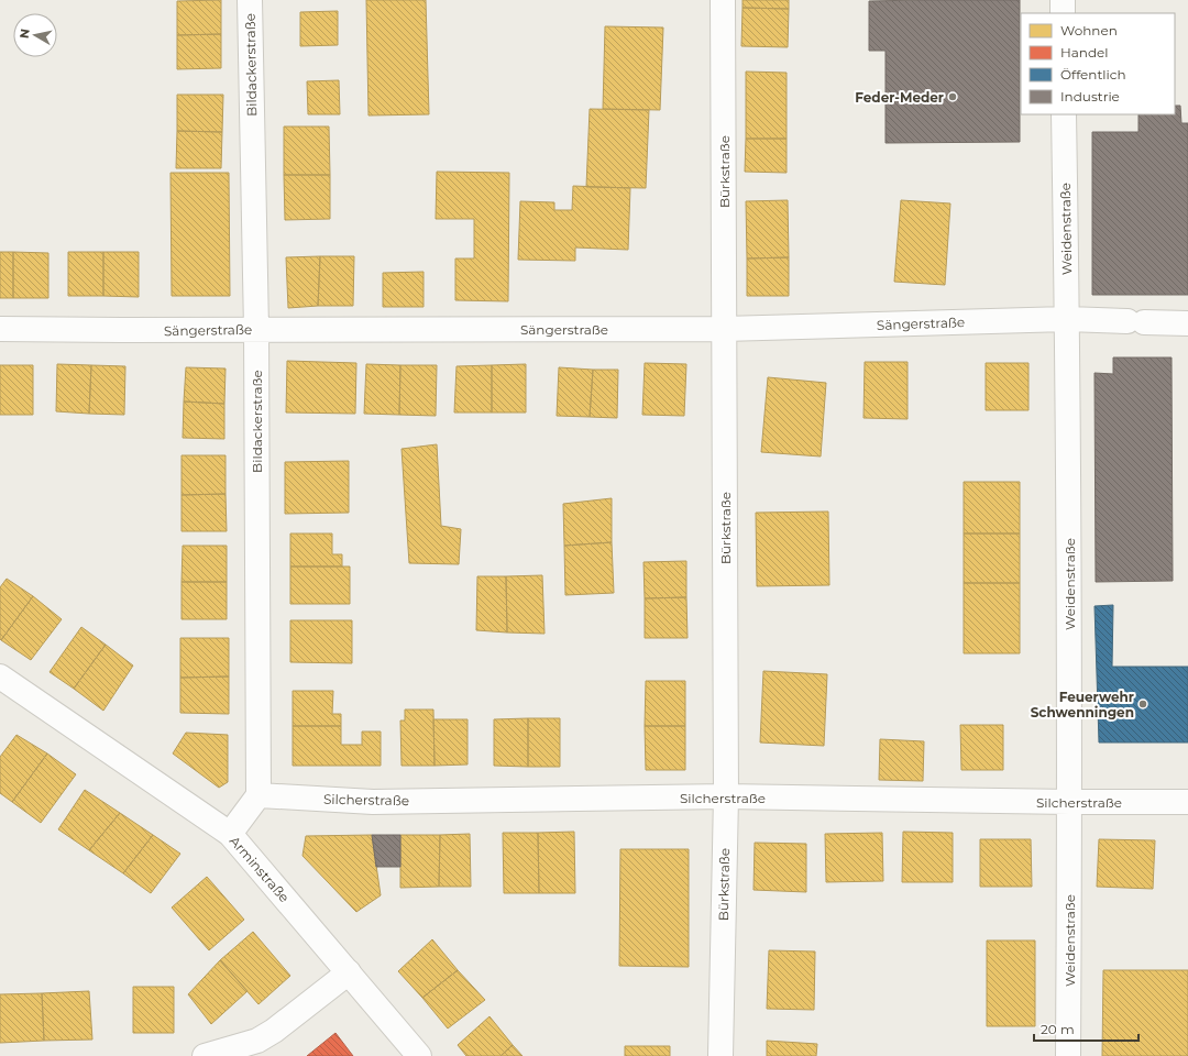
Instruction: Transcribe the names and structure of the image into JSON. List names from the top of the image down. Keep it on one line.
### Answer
{"streets":{"street":["Bildackerstraße","Bürkstraße","Weidenstraße","Sängerstraße","Silcherstraße","Arminstraße"]},"crossings":[["Bildackerstraße","Sängerstraße"],["Bildackerstraße","Silcherstraße"],["Bürkstraße","Sängerstraße"],["Bürkstraße","Silcherstraße"],["Weidenstraße","Sängerstraße"],["Weidenstraße","Silcherstraße"]],"places":["Feder-Meder","Feuerwehr Schwenningen"],"legend":["Wohnen","Handel","Öffentlich","Industrie"],"scale_bar":"20 m","north":"left"}
